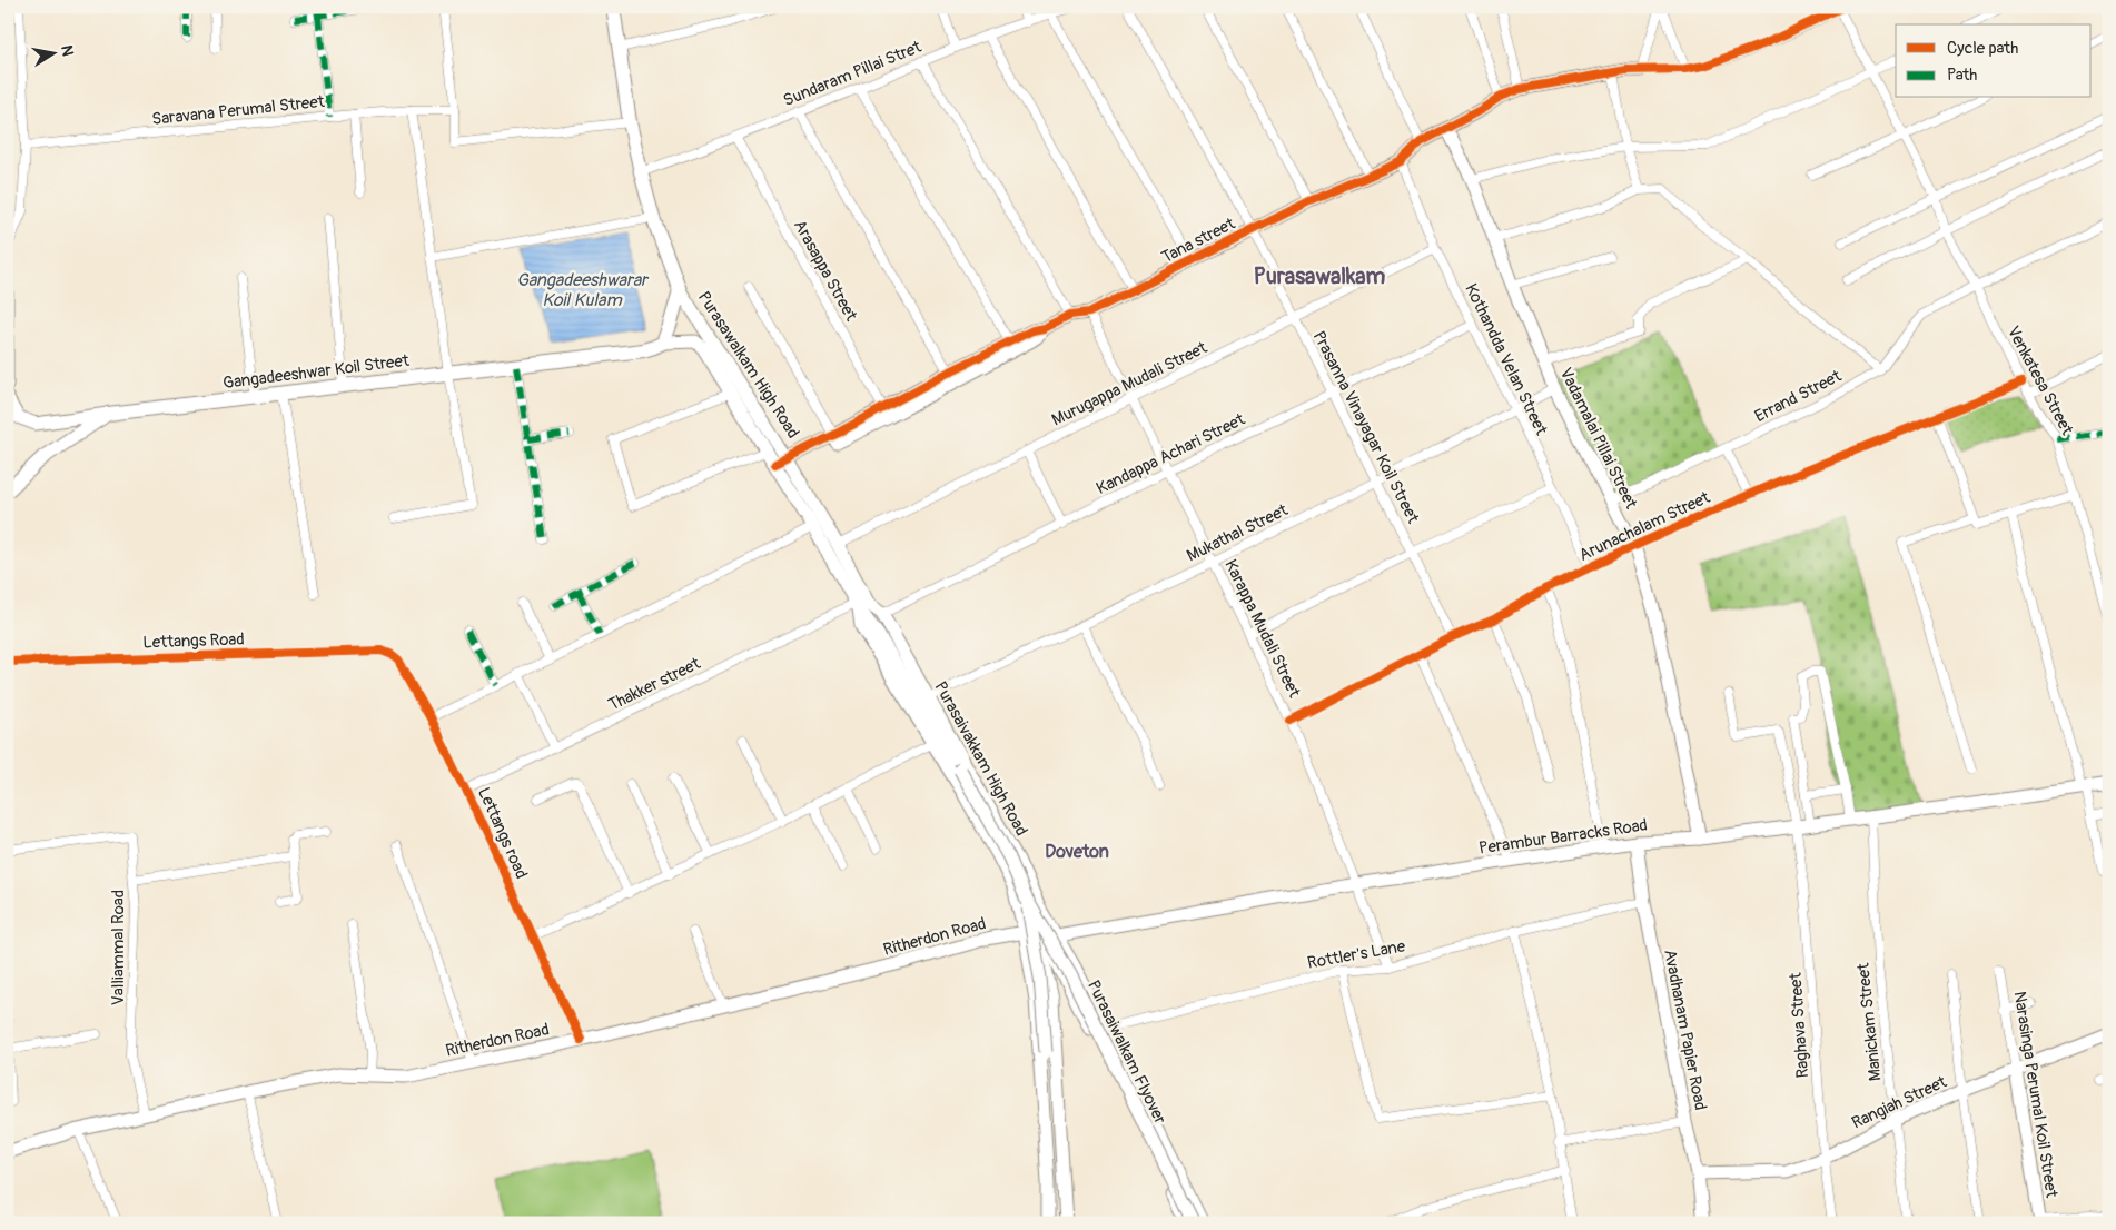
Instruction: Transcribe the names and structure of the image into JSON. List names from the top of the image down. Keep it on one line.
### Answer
{"streets":{"main road":["Purasawalkam High Road","Gangadeeshwar Koil Street"],"street":["Sundaram Pillai Stret","Saravana Perumal Street","Tana street","Arasappa Street","Kothandda Velan Street","Venkatesa Street","Murugappa Mudali Street","Errand Street","Prasanna Vinayagar Koil Street","Vadamalai Pillai Street","Kandappa Achari Street","Arunachalam Street","Mukathal Street","Karappa Mudali Street","Lettangs Road","Thakker street","Purasaivakkam High Road","Lettangs road","Perambur Barracks Road","Ritherdon Road","Valliammal Road","Rottler's Lane","Manickam Street","Raghava Street","Avadhanam Papier Road","Purasaiwalkam Flyover","Narasinga Perumal Koil Street","Rangiah Street"]},"crossings":[["Sundaram Pillai Stret","Arasappa Street"],["Sundaram Pillai Stret","Purasawalkam High Road"],["Tana street","Kothandda Velan Street"],["Tana street","Prasanna Vinayagar Koil Street"],["Tana street","Vadamalai Pillai Street"],["Tana street","Karappa Mudali Street"],["Kothandda Velan Street","Murugappa Mudali Street"],["Kothandda Velan Street","Kandappa Achari Street"],["Kothandda Velan Street","Arunachalam Street"],["Kothandda Velan Street","Mukathal Street"],["Purasawalkam High Road","Gangadeeshwar Koil Street"],["Purasawalkam High Road","Murugappa Mudali Street"],["Purasawalkam High Road","Thakker street"],["Purasawalkam High Road","Purasaivakkam High Road"],["Purasawalkam High Road","Purasaiwalkam Flyover"],["Venkatesa Street","Errand Street"],["Venkatesa Street","Arunachalam Street"],["Murugappa Mudali Street","Prasanna Vinayagar Koil Street"],["Murugappa Mudali Street","Karappa Mudali Street"],["Errand Street","Vadamalai Pillai Street"],["Prasanna Vinayagar Koil Street","Kandappa Achari Street"],["Prasanna Vinayagar Koil Street","Arunachalam Street"],["Prasanna Vinayagar Koil Street","Mukathal Street"],["Vadamalai Pillai Street","Arunachalam Street"],["Vadamalai Pillai Street","Mukathal Street"],["Vadamalai Pillai Street","Perambur Barracks Road"],["Kandappa Achari Street","Karappa Mudali Street"],["Kandappa Achari Street","Purasaivakkam High Road"],["Arunachalam Street","Karappa Mudali Street"],["Mukathal Street","Karappa Mudali Street"],["Mukathal Street","Purasaivakkam High Road"],["Karappa Mudali Street","Perambur Barracks Road"],["Karappa Mudali Street","Rottler's Lane"],["Lettangs Road","Lettangs road"],["Thakker street","Purasaivakkam High Road"],["Thakker street","Lettangs road"],["Thakker street","Purasaiwalkam Flyover"],["Purasaivakkam High Road","Perambur Barracks Road"],["Purasaivakkam High Road","Rottler's Lane"],["Purasaivakkam High Road","Purasaiwalkam Flyover"],["Lettangs road","Ritherdon Road"],["Perambur Barracks Road","Ritherdon Road"],["Perambur Barracks Road","Manickam Street"],["Perambur Barracks Road","Raghava Street"],["Perambur Barracks Road","Avadhanam Papier Road"],["Ritherdon Road","Valliammal Road"],["Rottler's Lane","Avadhanam Papier Road"],["Manickam Street","Rangiah Street"],["Raghava Street","Rangiah Street"],["Avadhanam Papier Road","Rangiah Street"],["Narasinga Perumal Koil Street","Rangiah Street"]],"districts":["Purasawalkam","Doveton"],"water":["Gangadeeshwarar Koil Kulam"],"legend":["Cycle path","Path"],"north":"right"}
